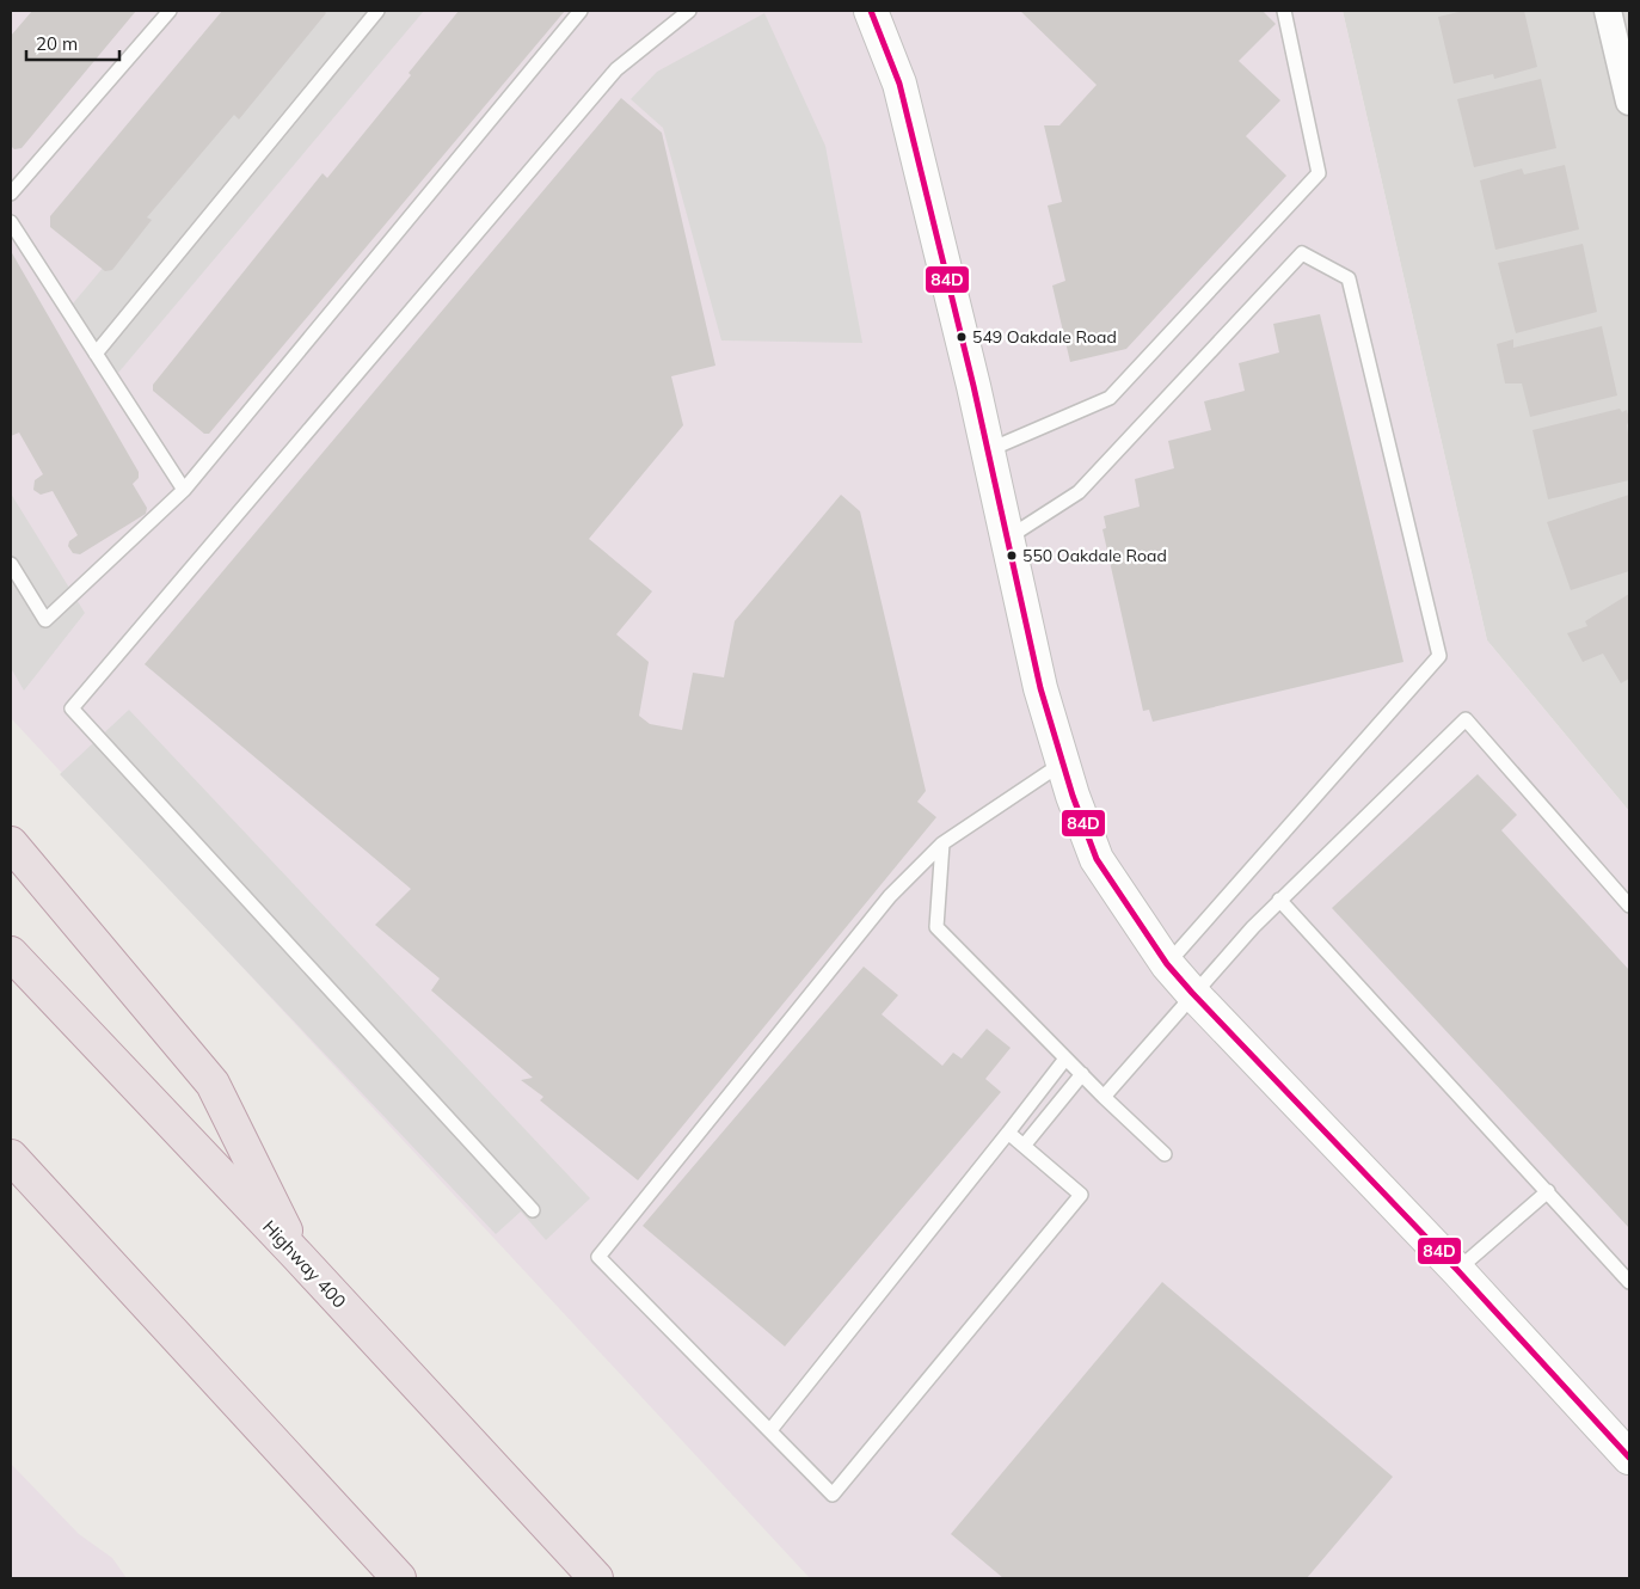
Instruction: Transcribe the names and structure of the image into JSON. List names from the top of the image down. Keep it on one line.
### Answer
{"streets":{"highway":["Highway 400"]},"places":["549 Oakdale Road","550 Oakdale Road"],"lines":["transit line 84D"],"scale_bar":"20 m"}
